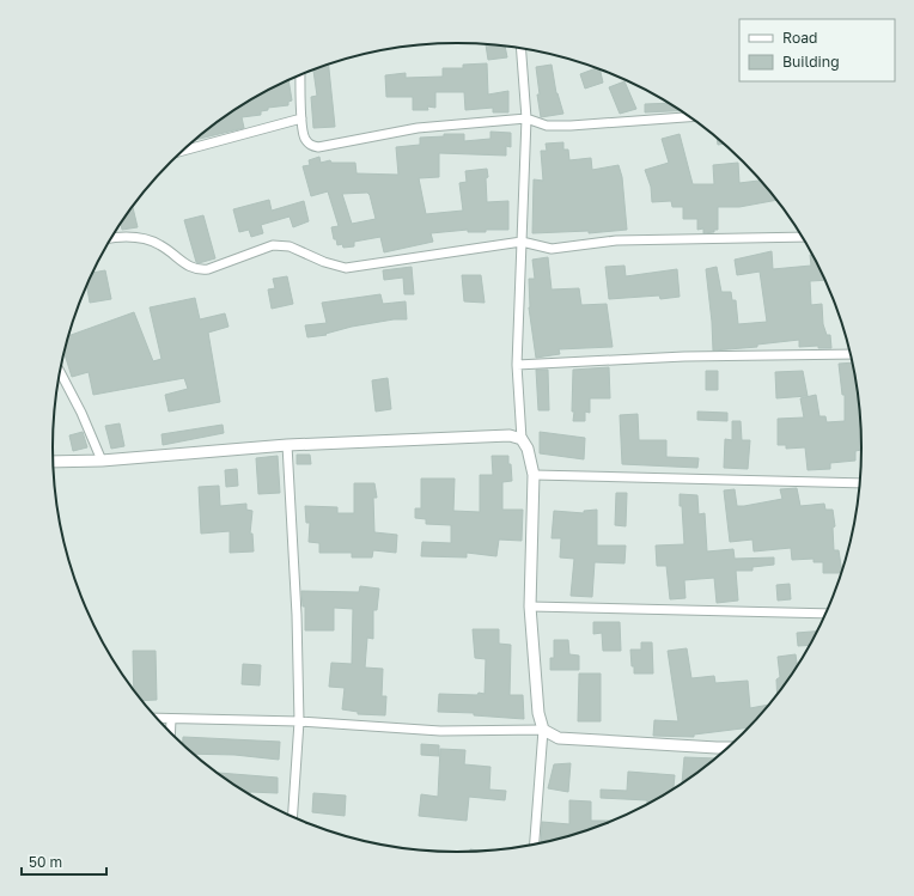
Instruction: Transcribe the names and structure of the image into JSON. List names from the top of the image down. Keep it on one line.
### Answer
{"legend":["Road","Building"],"scale_bar":"50 m"}
